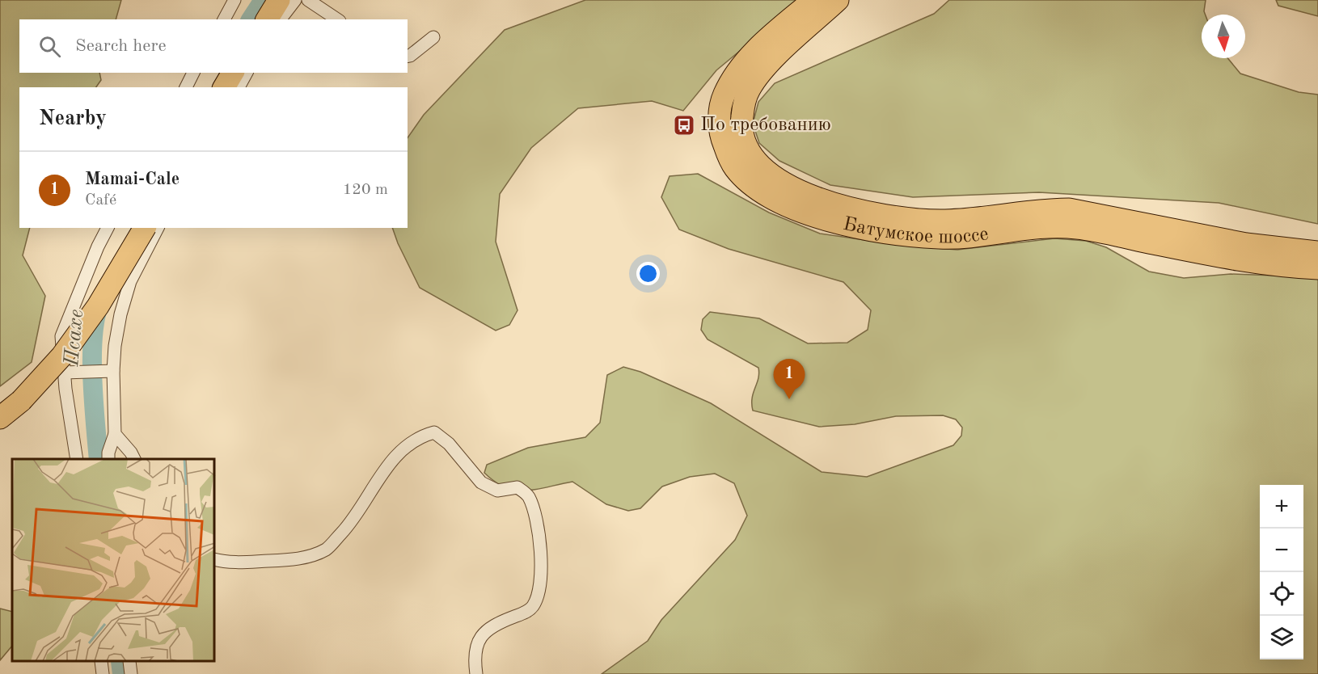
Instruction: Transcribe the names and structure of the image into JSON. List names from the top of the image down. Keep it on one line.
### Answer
{"streets":{"highway":["Батумское шоссе"]},"water":["Псахе"],"places":{"bus stop":["По требованию"]},"north":"bottom","page":{"search":"Search here","heading":"Nearby","list":[{"mark":"1","name":"Mamai-Cale","note":"Café","value":"120 m"}],"pins":"1","map_buttons":["+","−"]}}
